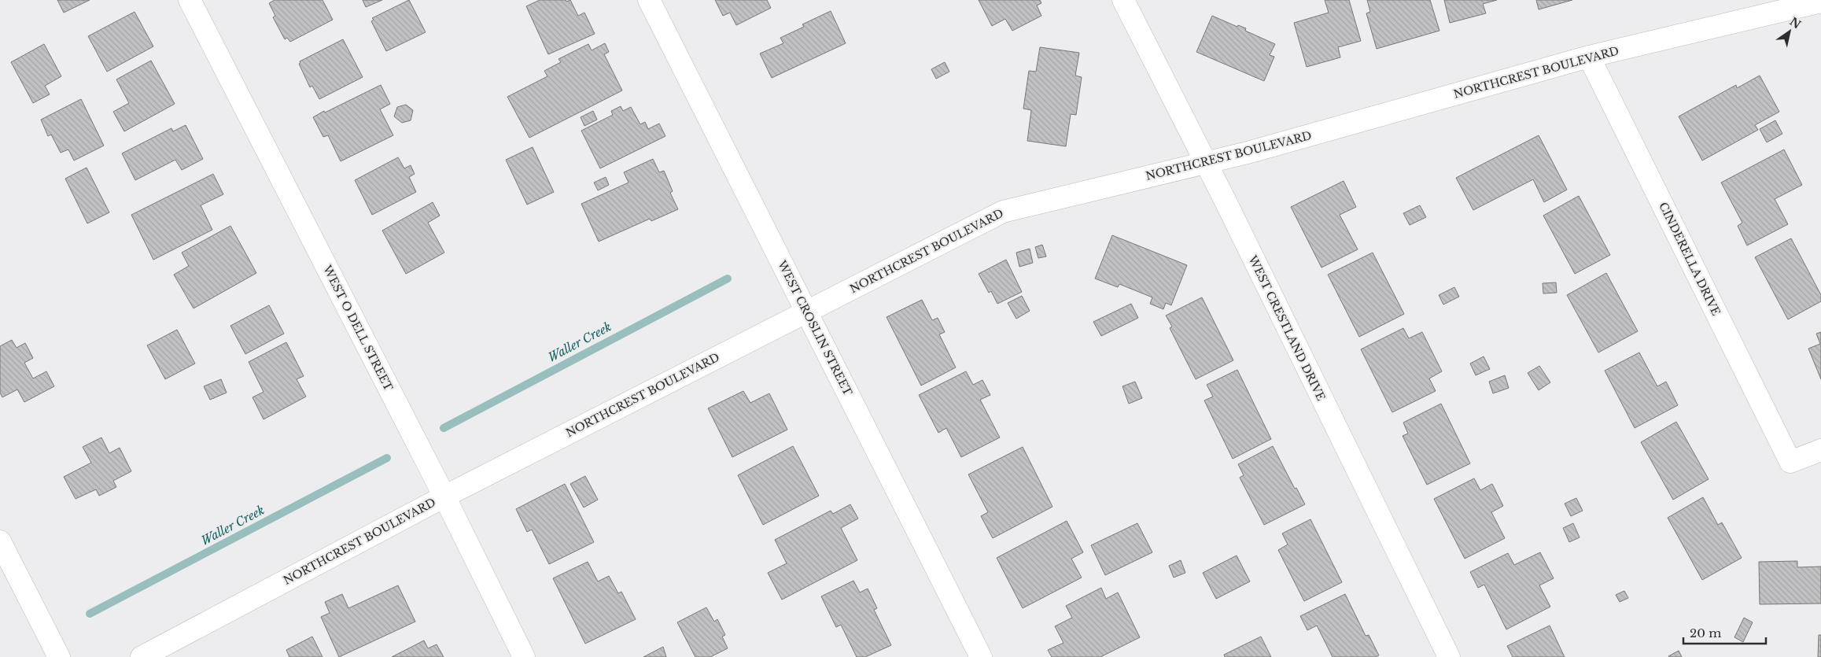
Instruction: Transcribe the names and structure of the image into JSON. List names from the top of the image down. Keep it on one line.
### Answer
{"streets":{"street":["NORTHCREST BOULEVARD","CINDERELLA DRIVE","WEST O DELL STREET","WEST CROSLIN STREET","WEST CRESTLAND DRIVE"]},"crossings":[["NORTHCREST BOULEVARD","CINDERELLA DRIVE"],["NORTHCREST BOULEVARD","WEST O DELL STREET"],["NORTHCREST BOULEVARD","WEST CROSLIN STREET"],["NORTHCREST BOULEVARD","WEST CRESTLAND DRIVE"]],"water":["Waller Creek"],"scale_bar":"20 m","north":"top right"}
